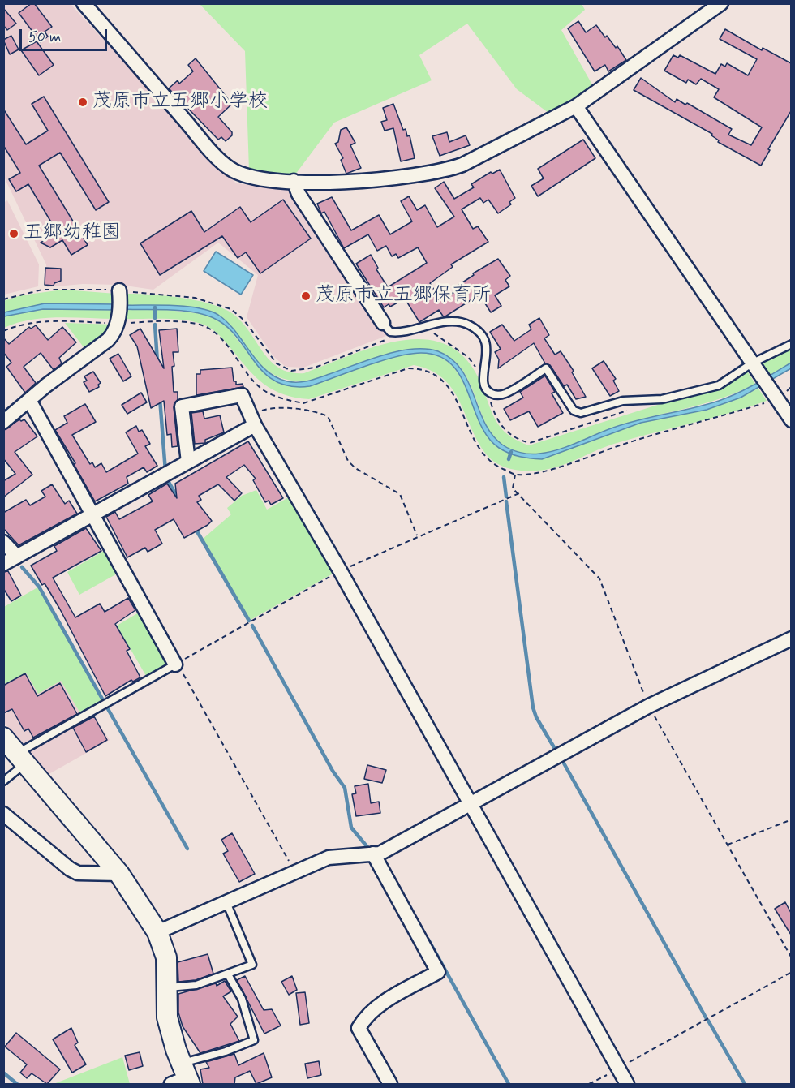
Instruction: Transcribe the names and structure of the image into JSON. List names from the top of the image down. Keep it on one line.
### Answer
{"places":["茂原市立五郷小学校","五郷幼稚園","茂原市立五郷保育所"],"scale_bar":"50 m"}
